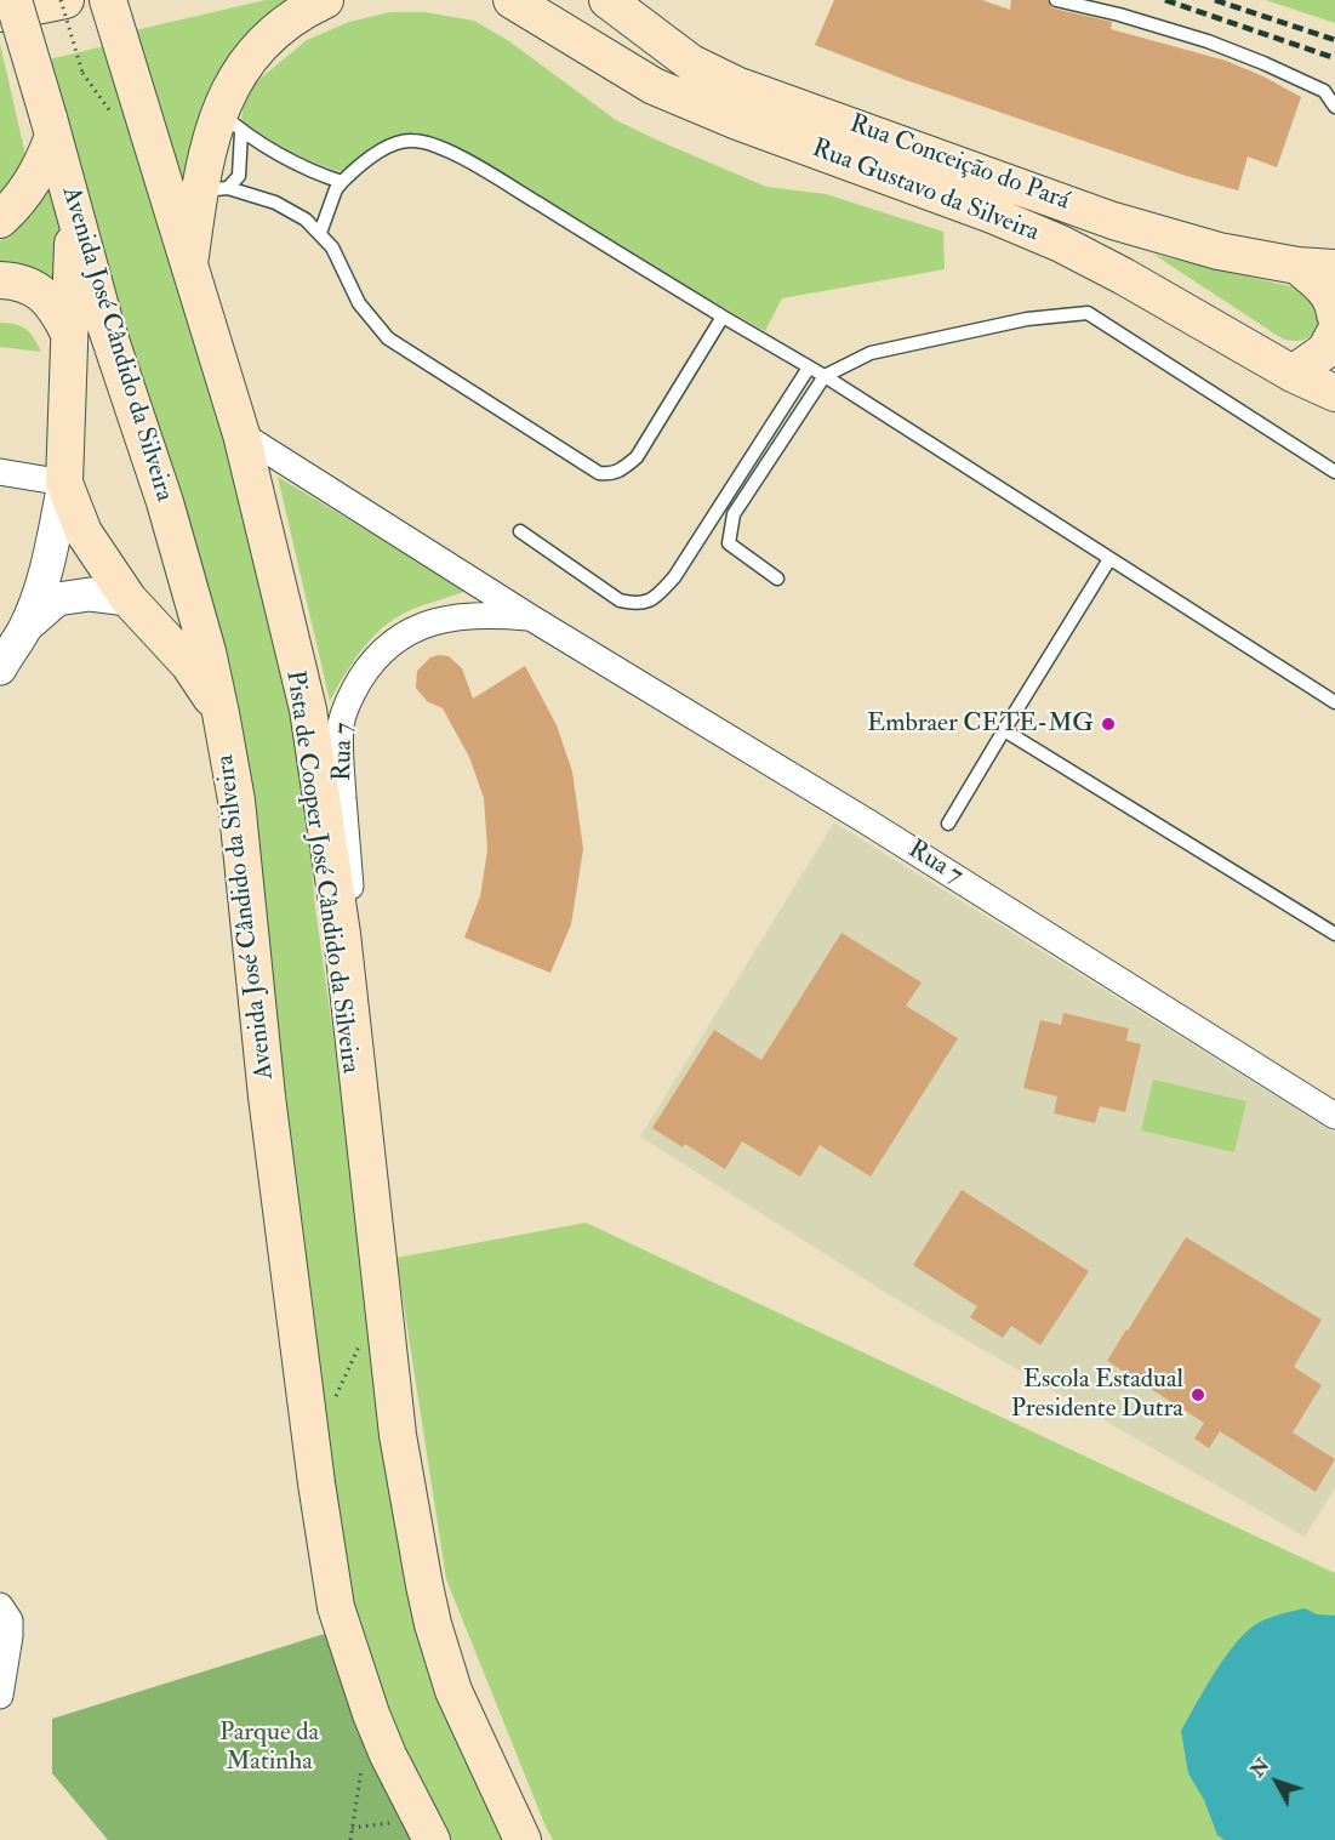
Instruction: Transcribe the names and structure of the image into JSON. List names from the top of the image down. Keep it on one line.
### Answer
{"streets":{"main road":["Rua Conceição do Pará","Rua Gustavo da Silveira","Avenida José Cândido da Silveira"],"street":["Rua 7"]},"parks":["Parque da Matinha"],"places":["Embraer CETE-MG","Escola Estadual Presidente Dutra"],"north":"top left"}
